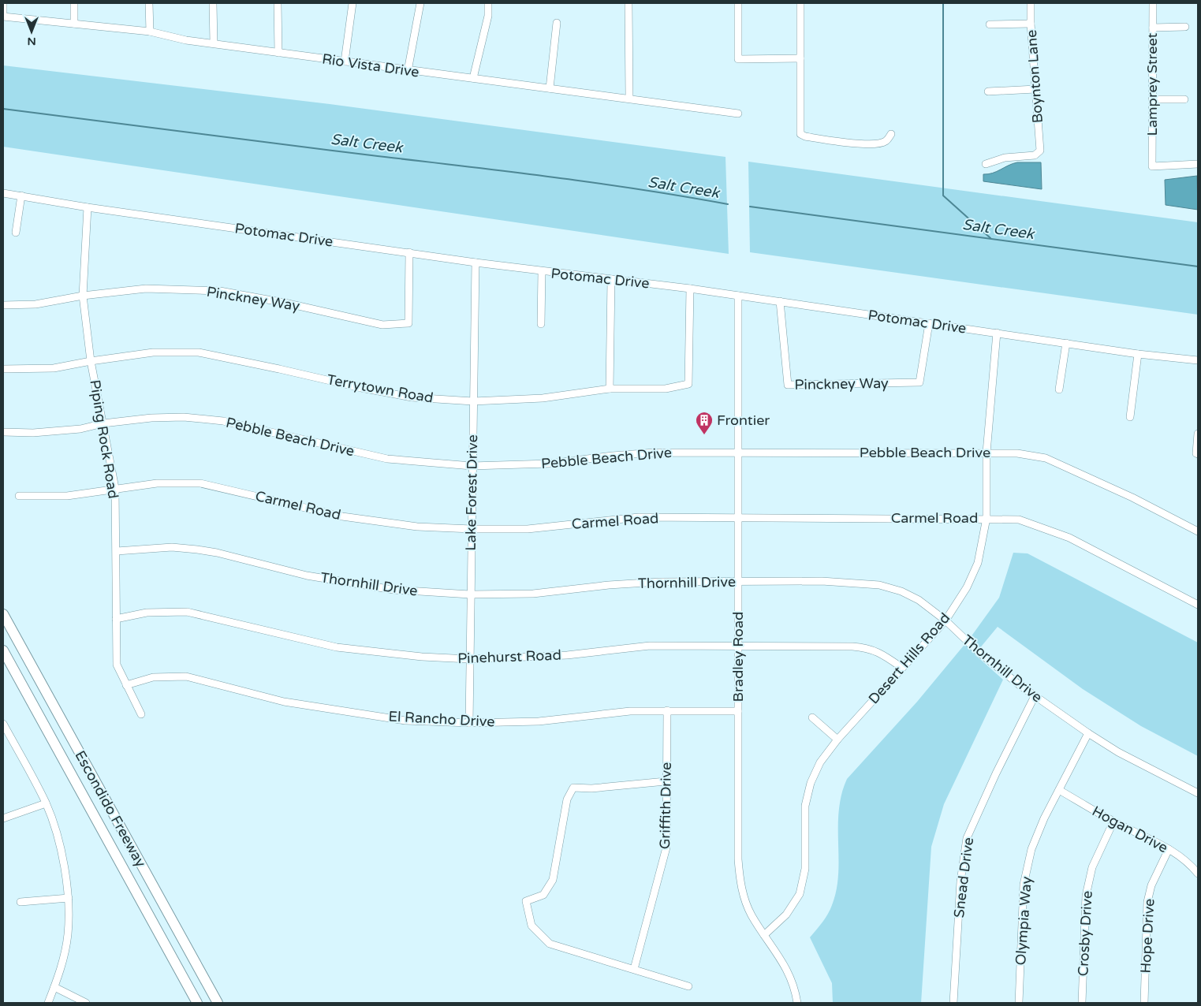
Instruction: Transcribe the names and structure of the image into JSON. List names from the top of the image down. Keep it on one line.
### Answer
{"streets":{"highway":["Escondido Freeway"],"street":["Rio Vista Drive","Boynton Lane","Lamprey Street","Potomac Drive","Pinckney Way","Terrytown Road","Pebble Beach Drive","Piping Rock Road","Lake Forest Drive","Carmel Road","Thornhill Drive","Pinehurst Road","Bradley Road","Desert Hills Road","El Rancho Drive","Griffith Drive","Hogan Drive","Snead Drive","Olympia Way","Crosby Drive","Hope Drive"]},"crossings":[["Potomac Drive","Pinckney Way"],["Potomac Drive","Terrytown Road"],["Potomac Drive","Piping Rock Road"],["Potomac Drive","Lake Forest Drive"],["Potomac Drive","Bradley Road"],["Potomac Drive","Desert Hills Road"],["Pinckney Way","Piping Rock Road"],["Terrytown Road","Piping Rock Road"],["Terrytown Road","Lake Forest Drive"],["Pebble Beach Drive","Piping Rock Road"],["Pebble Beach Drive","Lake Forest Drive"],["Pebble Beach Drive","Bradley Road"],["Pebble Beach Drive","Desert Hills Road"],["Piping Rock Road","Carmel Road"],["Piping Rock Road","Thornhill Drive"],["Piping Rock Road","Pinehurst Road"],["Piping Rock Road","El Rancho Drive"],["Lake Forest Drive","Carmel Road"],["Lake Forest Drive","Thornhill Drive"],["Lake Forest Drive","Pinehurst Road"],["Lake Forest Drive","El Rancho Drive"],["Carmel Road","Bradley Road"],["Carmel Road","Desert Hills Road"],["Thornhill Drive","Bradley Road"],["Thornhill Drive","Desert Hills Road"],["Thornhill Drive","Snead Drive"],["Thornhill Drive","Olympia Way"],["Pinehurst Road","Bradley Road"],["Pinehurst Road","Desert Hills Road"],["Bradley Road","Desert Hills Road"],["Bradley Road","El Rancho Drive"],["El Rancho Drive","Griffith Drive"],["Hogan Drive","Olympia Way"],["Hogan Drive","Crosby Drive"],["Hogan Drive","Hope Drive"]],"water":["Salt Creek"],"places":{"building":["Frontier"]},"north":"bottom"}
